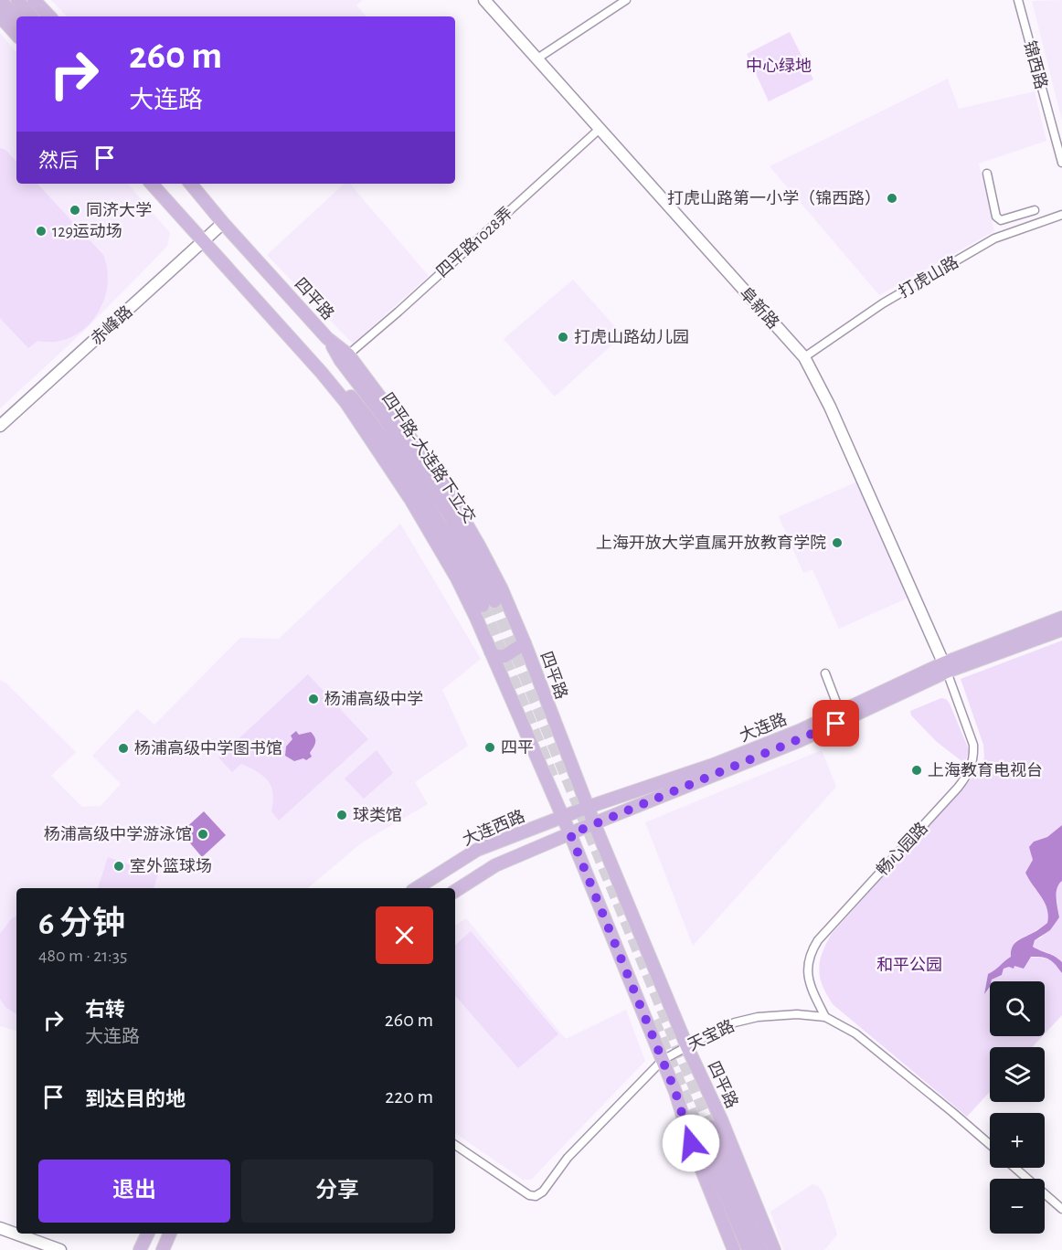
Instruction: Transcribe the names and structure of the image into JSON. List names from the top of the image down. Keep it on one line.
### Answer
{"streets":{"main road":["四平路","四平路-大连路下立交","大连路","大连西路"],"street":["锦西路","四平路1028弄","打虎山路","阜新路","赤峰路","畅心园路","天宝路"]},"crossings":[["四平路1028弄","四平路"],["四平路1028弄","阜新路"],["打虎山路","阜新路"],["四平路","赤峰路"],["四平路","四平路-大连路下立交"],["四平路","大连路"],["四平路","天宝路"],["阜新路","大连路"],["阜新路","畅心园路"],["大连路","大连西路"],["大连路","畅心园路"],["畅心园路","天宝路"]],"parks":["中心绿地","和平公园"],"places":["打虎山路第一小学（锦西路）","同济大学","129运动场","打虎山路幼儿园","上海开放大学直属开放教育学院","杨浦高级中学","四平","杨浦高级中学图书馆","上海教育电视台","球类馆","杨浦高级中学游泳馆","室外篮球场"],"page":{"turn":["260 m","大连路"],"then":"然后","heading":["6 分钟","480 m · 21:35"],"map_buttons":["+","−"],"list":[{"name":"右转","note":"大连路","value":"260 m"},{"name":"到达目的地","value":"220 m"}],"buttons":["退出","分享"]}}
